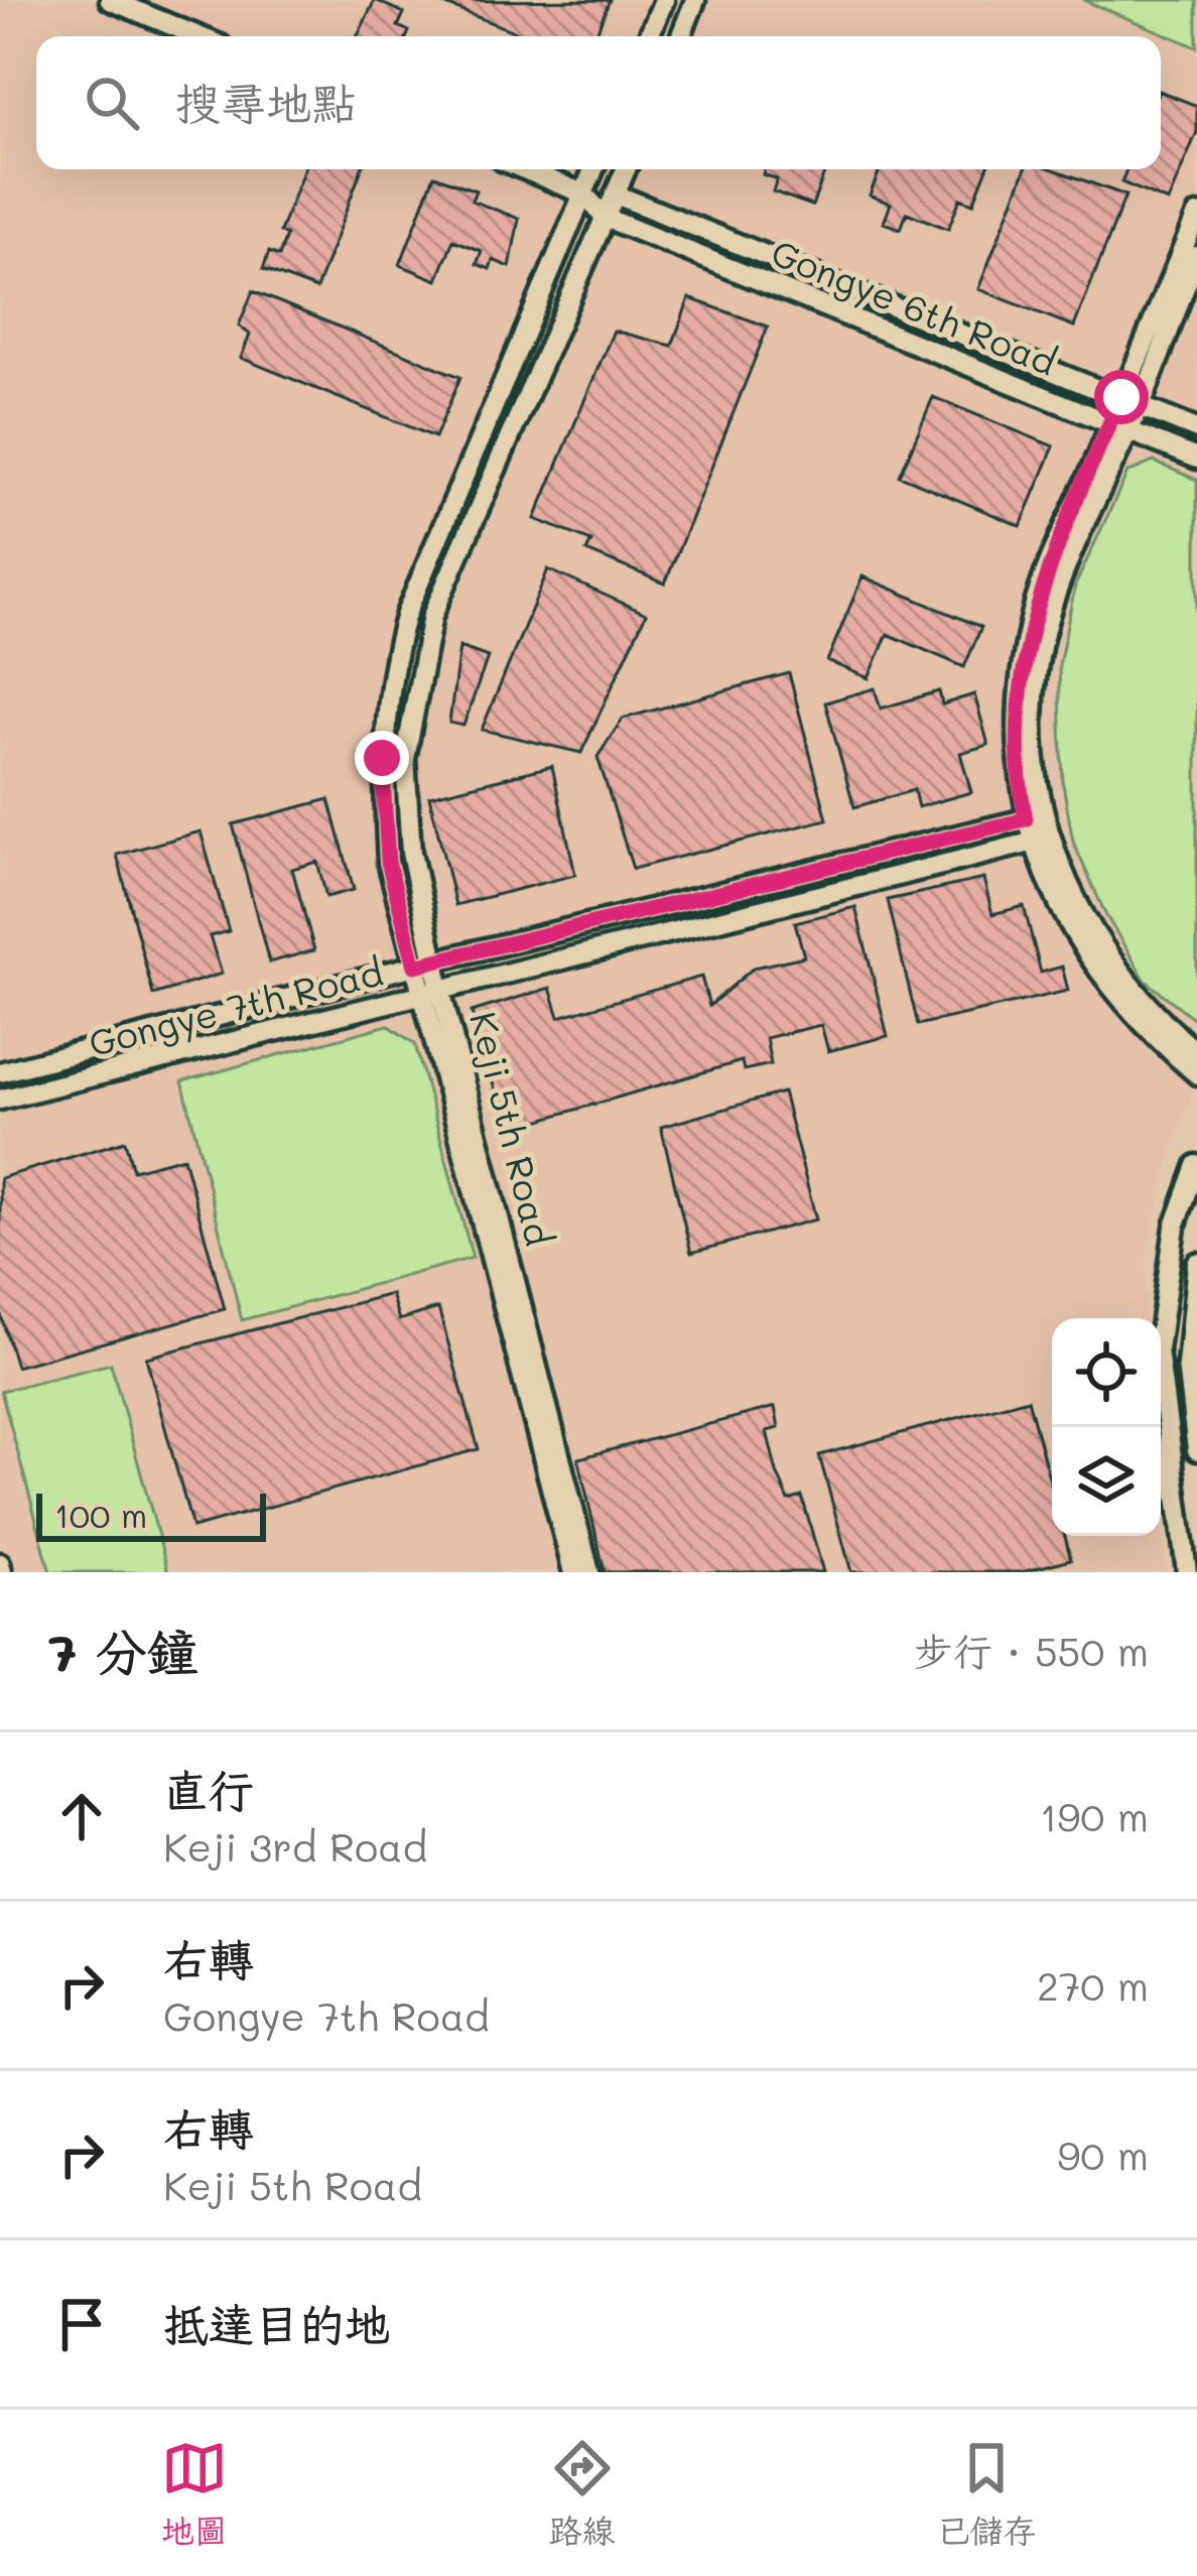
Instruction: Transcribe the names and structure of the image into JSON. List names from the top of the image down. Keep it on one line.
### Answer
{"streets":{"street":["Gongye 6th Road","Gongye 7th Road","Keji 5th Road"]},"crossings":[["Gongye 6th Road","Keji 5th Road"],["Gongye 7th Road","Keji 5th Road"]],"scale_bar":"100 m","page":{"search":"搜尋地點","scale":"100 m","heading":["7 分鐘","步行 · 550 m"],"list":[["直行","Keji 3rd Road","190 m"],["右轉","Gongye 7th Road","270 m"],["右轉","Keji 5th Road","90 m"],"抵達目的地"],"nav":["地圖","路線","已儲存"]}}
